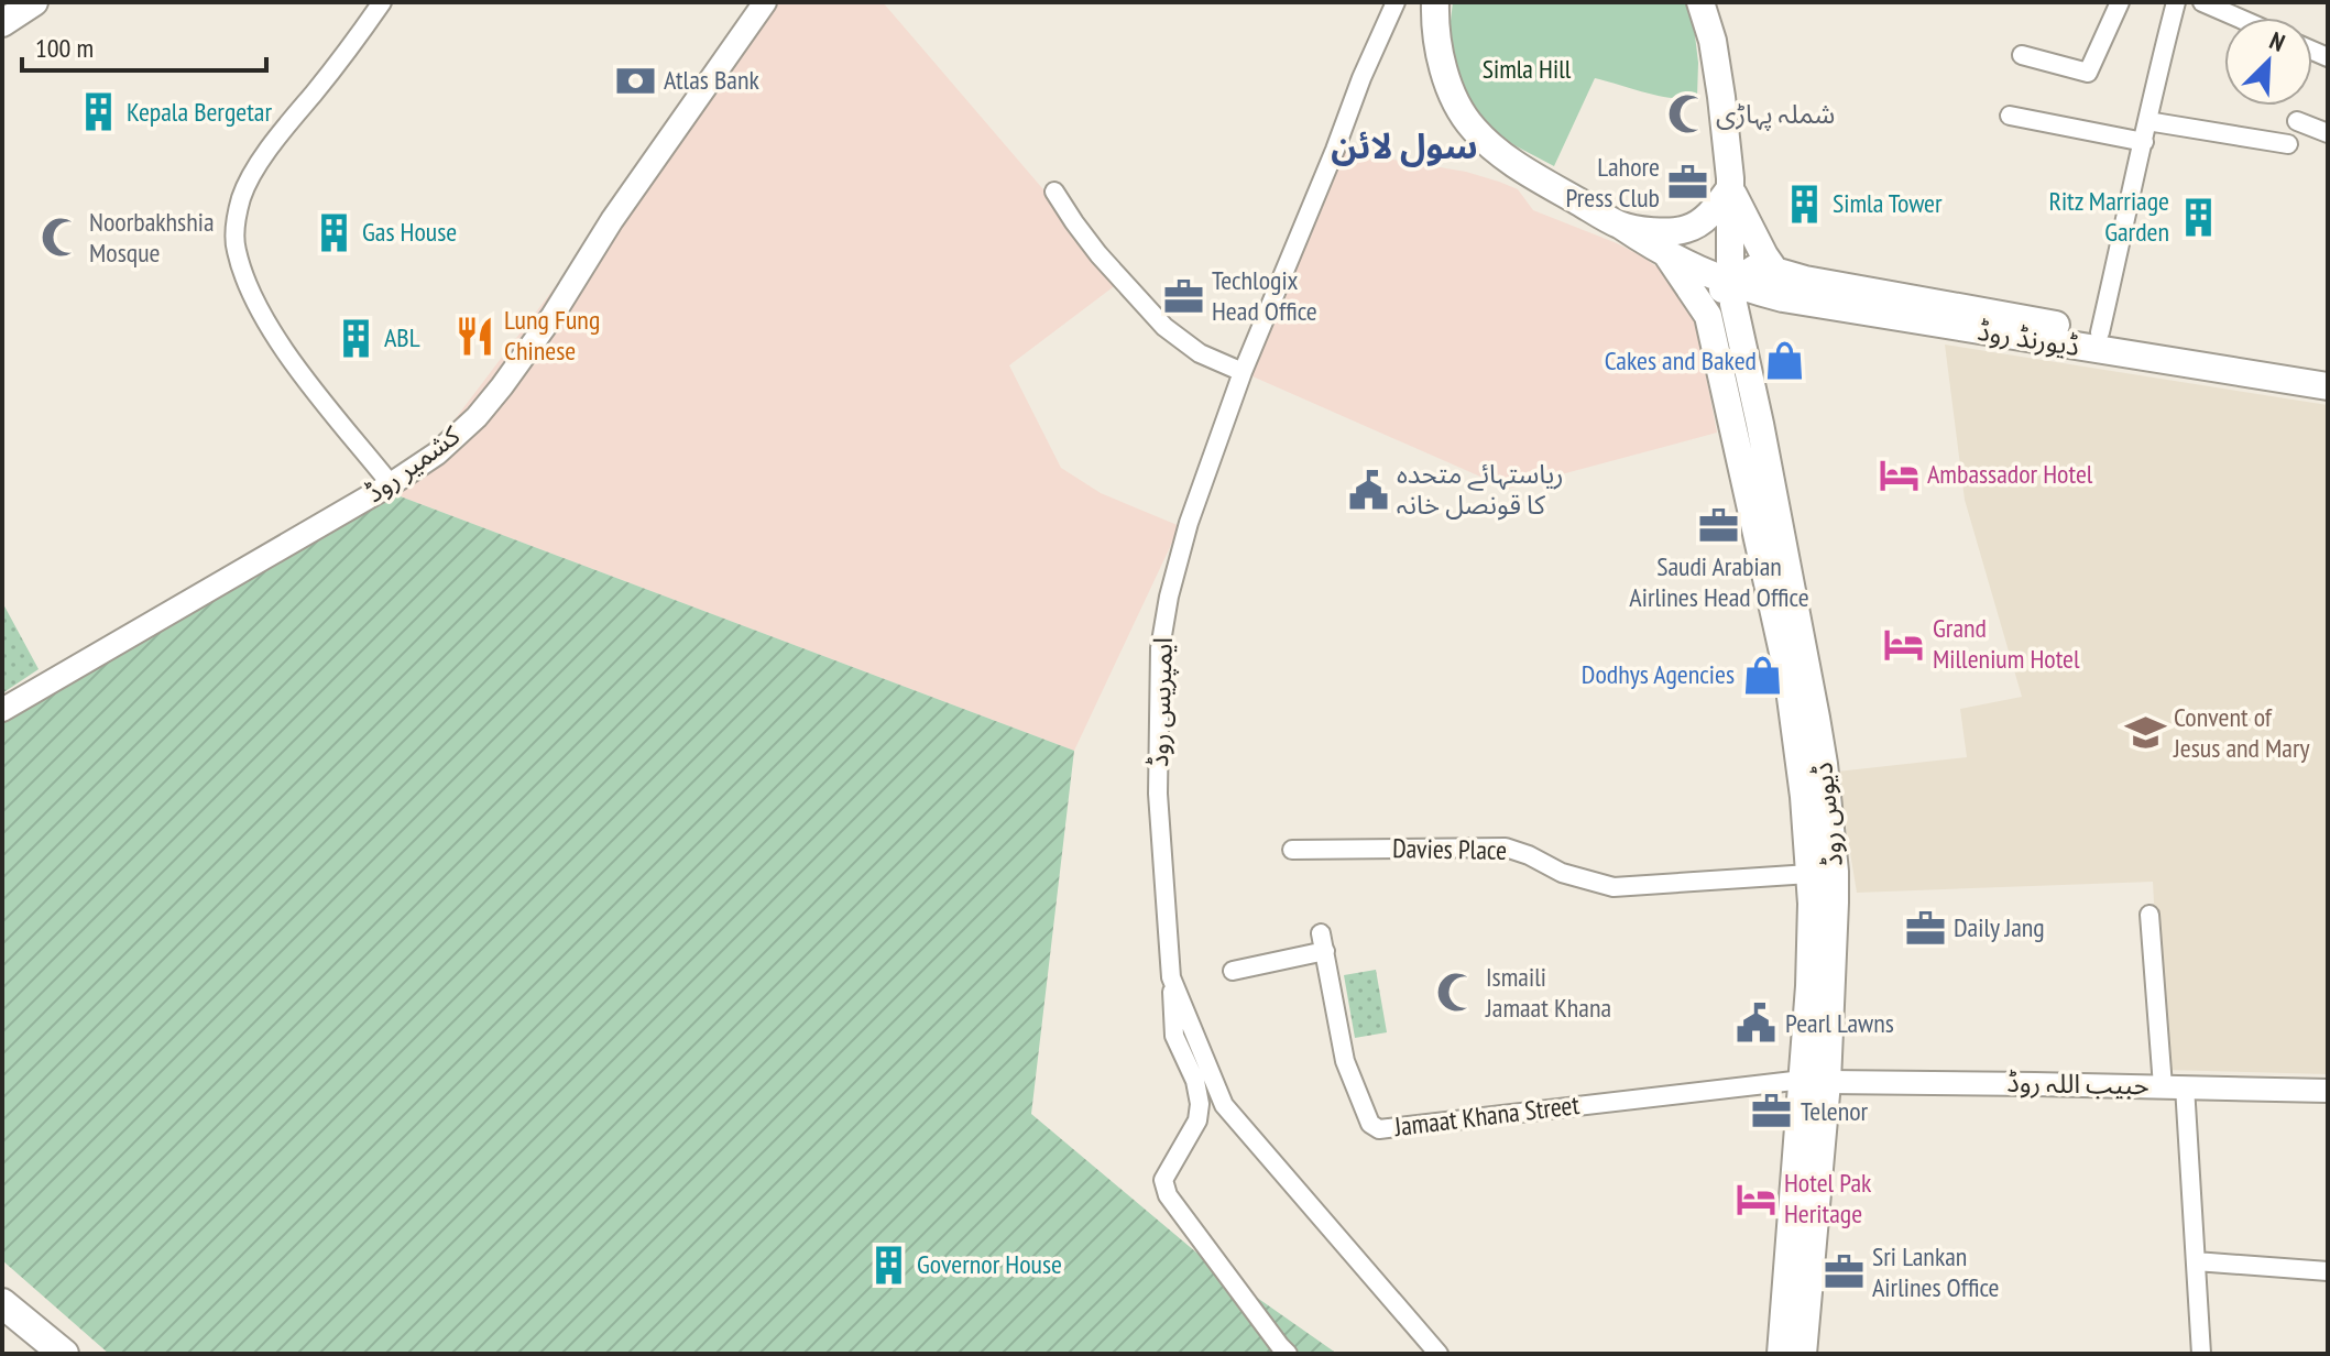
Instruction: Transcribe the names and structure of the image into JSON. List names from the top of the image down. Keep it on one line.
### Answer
{"streets":{"main road":["ڈیورنڈ روڈ","ڈیوس روڈ"],"street":["کشمیر روڈ","ایمپریس روڈ","Davies Place","حبیب اللہ روڈ","Jamaat Khana Street"]},"crossings":[["ڈیورنڈ روڈ","ڈیوس روڈ"],["ڈیوس روڈ","Davies Place"],["ڈیوس روڈ","حبیب اللہ روڈ"],["ڈیوس روڈ","Jamaat Khana Street"],["حبیب اللہ روڈ","Jamaat Khana Street"]],"districts":["سول لائن"],"parks":["Simla Hill"],"places":{"bank":["Atlas Bank"],"building":["Kepala Bergetar","Simla Tower","Ritz Marriage Garden","Gas House","ABL","Governor House"],"mosque":["شملہ پہاڑی","Noorbakhshia Mosque","Ismaili Jamaat Khana"],"office":["Lahore Press Club","Techlogix Head Office","Saudi Arabian Airlines Head Office","Daily Jang","Telenor","Sri Lankan Airlines Office"],"restaurant":["Lung Fung Chinese"],"shop":["Cakes and Baked","Dodhys Agencies"],"hotel":["Ambassador Hotel","Grand Millenium Hotel","Hotel Pak Heritage"],"public building":["ریاستہائے متحدہ کا قونصل خانہ","Pearl Lawns"],"school or university":["Convent of Jesus and Mary"]},"scale_bar":"100 m","north":"top right"}
